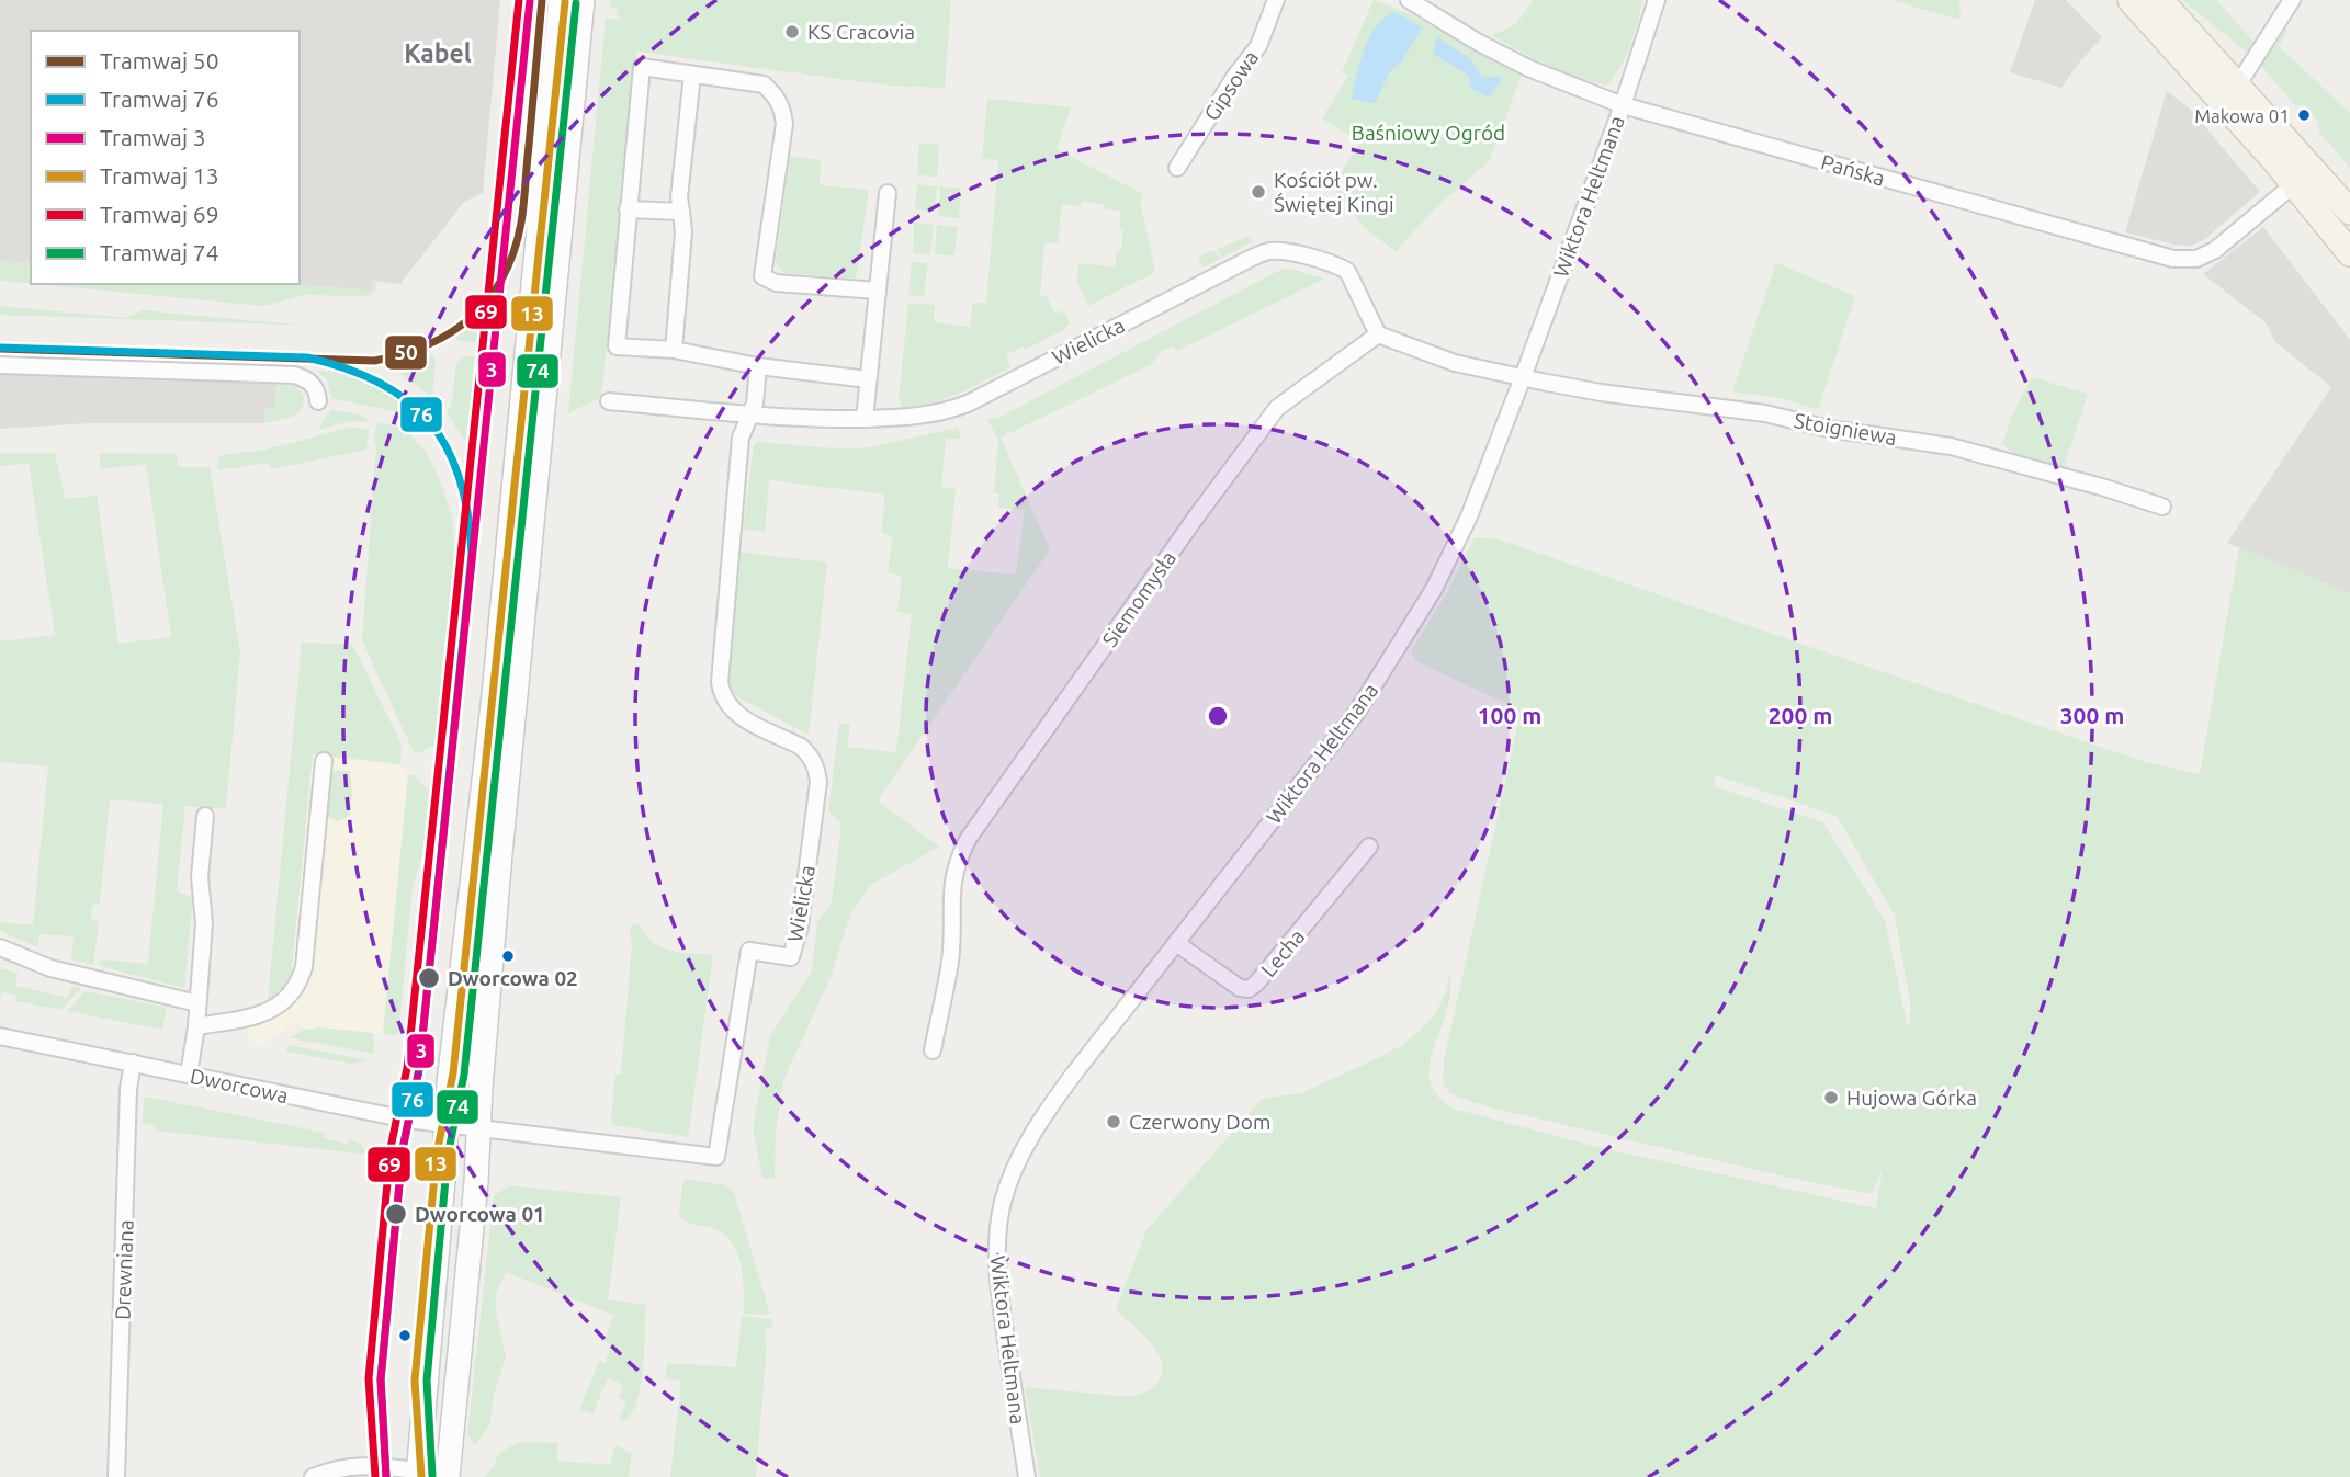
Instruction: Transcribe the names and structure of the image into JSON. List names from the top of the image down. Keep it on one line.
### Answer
{"streets":{"street":["Gipsowa","Pańska","Wiktora Heltmana","Wielicka","Stoigniewa","Siemomysła","Lecha","Dworcowa","Drewniana"]},"crossings":[["Pańska","Wiktora Heltmana"],["Wiktora Heltmana","Stoigniewa"],["Wiktora Heltmana","Lecha"],["Wielicka","Siemomysła"],["Wielicka","Dworcowa"],["Dworcowa","Drewniana"]],"districts":["Kabel"],"parks":["Baśniowy Ogród"],"places":["KS Cracovia","Makowa 01","Kościół pw. Świętej Kingi","Dworcowa 02","Hujowa Górka","Czerwony Dom","Dworcowa 01"],"lines":["tram line 50","tram line 3","tram line 69","tram line 13","tram line 74","tram line 76"],"legend":["Tramwaj 50","Tramwaj 76","Tramwaj 3","Tramwaj 13","Tramwaj 69","Tramwaj 74"],"rings":["100 m","200 m","300 m"]}
